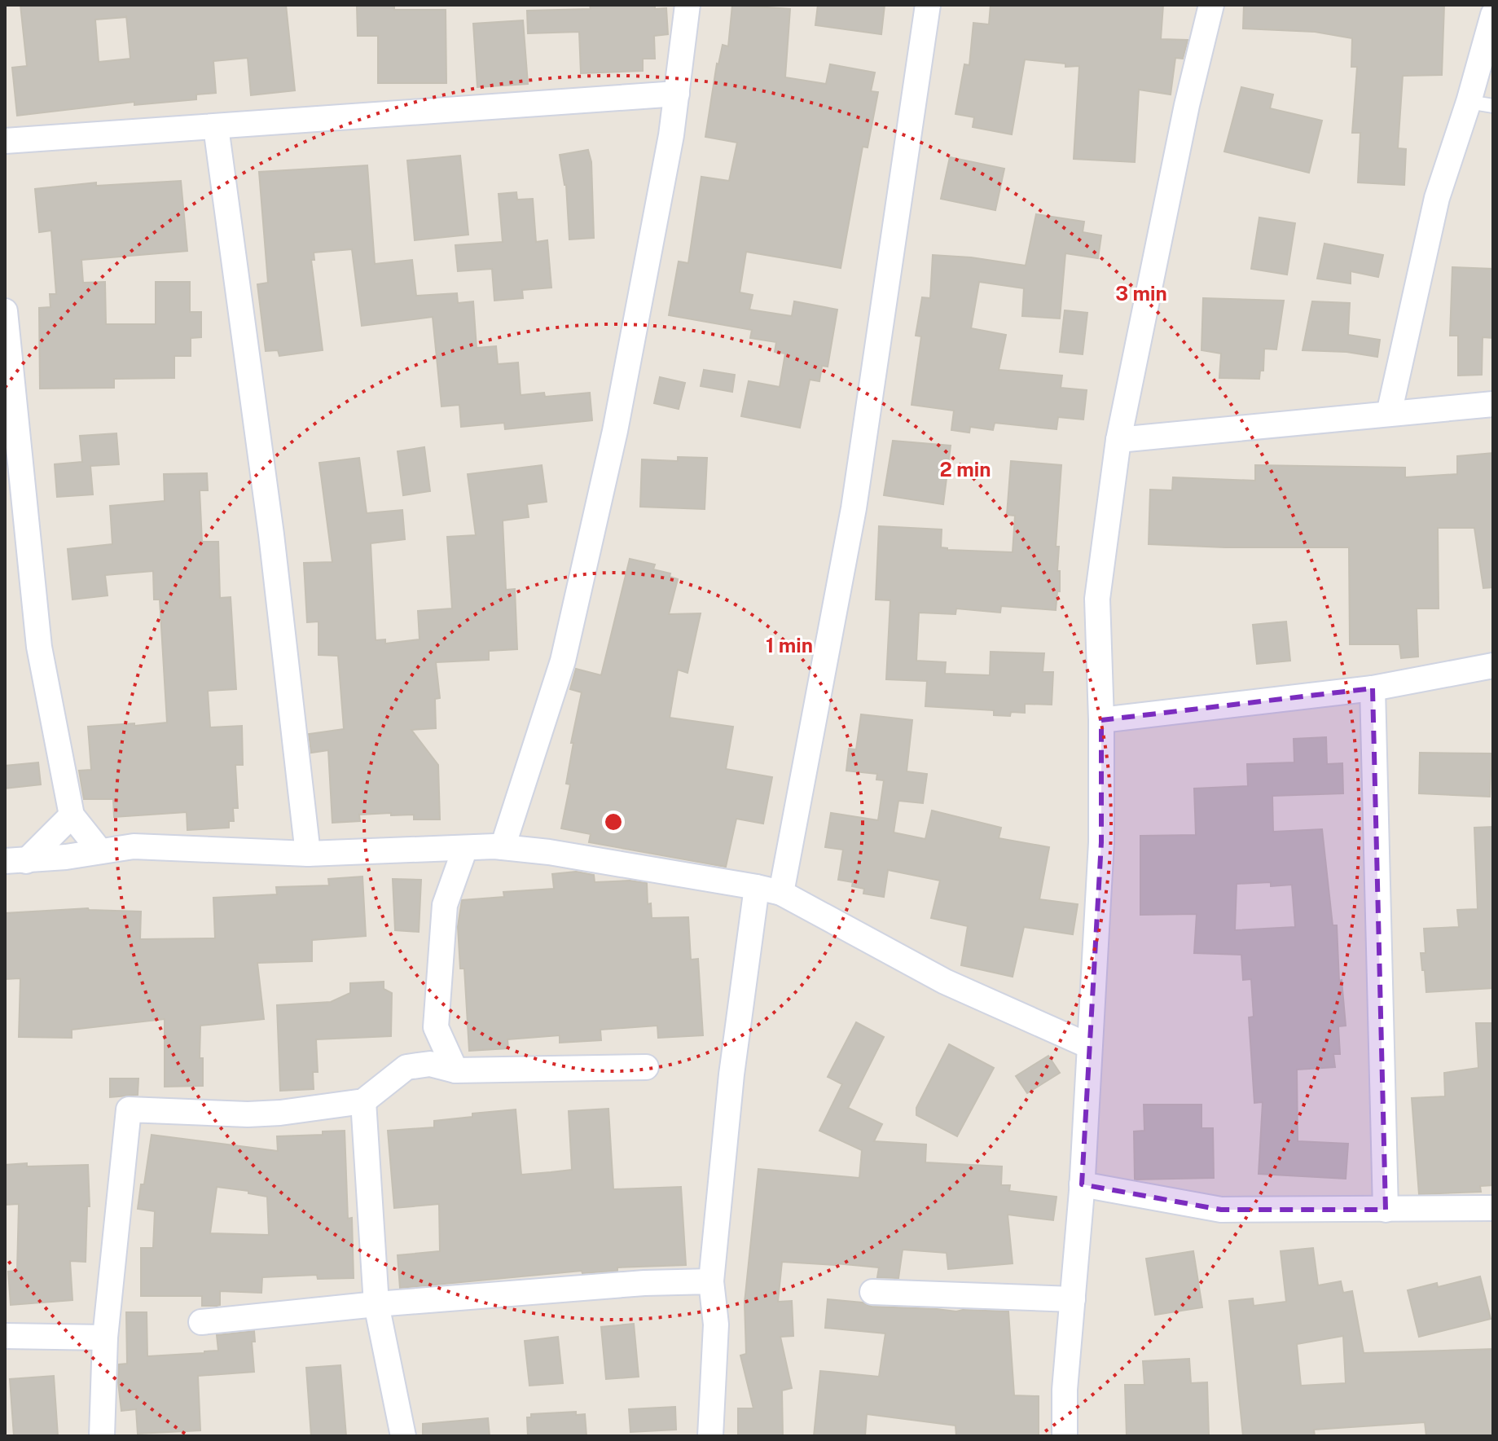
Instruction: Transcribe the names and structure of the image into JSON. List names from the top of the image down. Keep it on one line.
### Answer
{"rings":["3 min","2 min","1 min"]}
